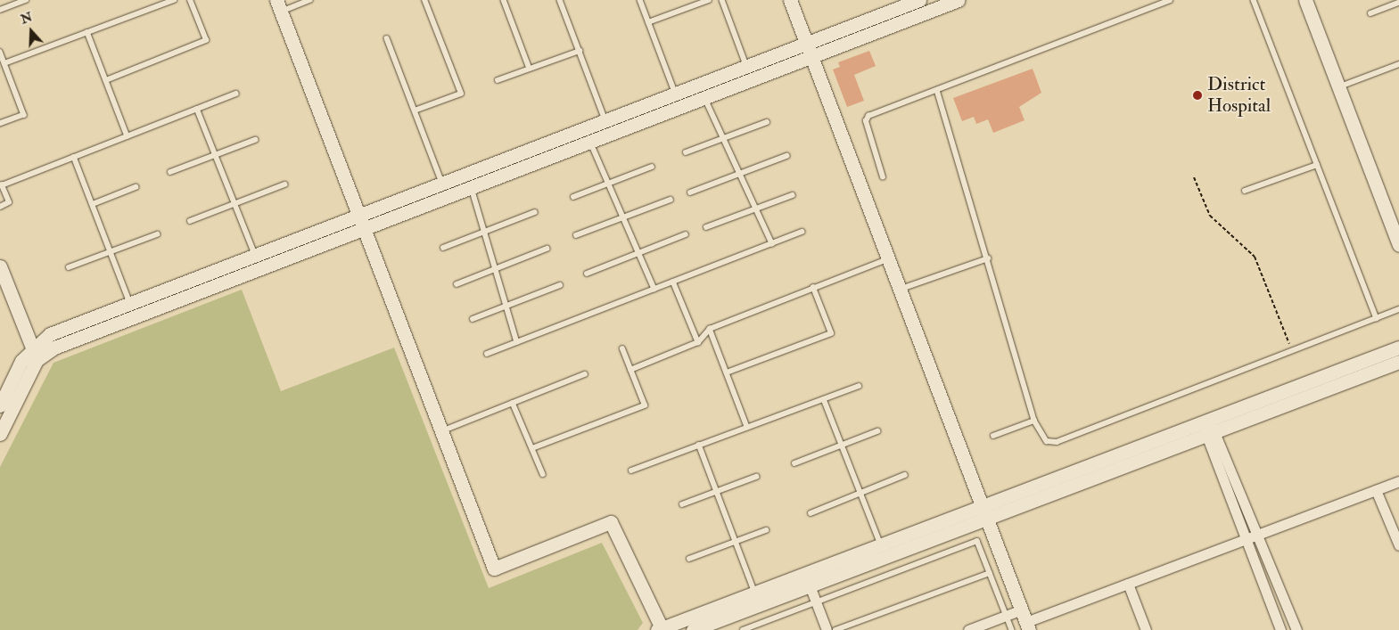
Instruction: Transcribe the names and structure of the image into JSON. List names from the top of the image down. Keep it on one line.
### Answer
{"places":["District Hospital"],"north":"top"}
